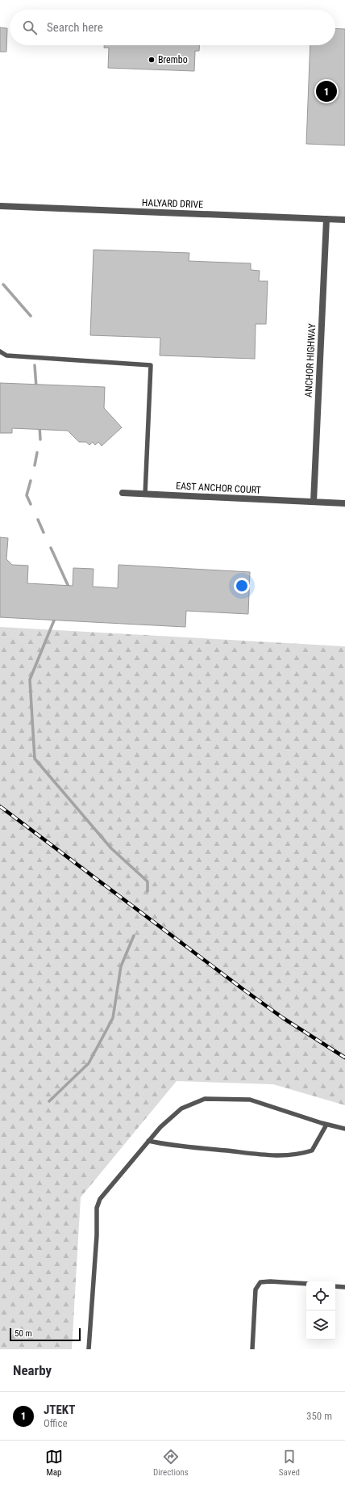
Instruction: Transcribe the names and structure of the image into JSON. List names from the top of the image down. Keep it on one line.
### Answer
{"streets":{"street":["HALYARD DRIVE","ANCHOR HIGHWAY","EAST ANCHOR COURT"]},"crossings":[["HALYARD DRIVE","ANCHOR HIGHWAY"],["ANCHOR HIGHWAY","EAST ANCHOR COURT"]],"places":["Brembo"],"scale_bar":"50 m","page":{"search":"Search here","pins":"1","scale":"50 m","heading":"Nearby","list":[{"mark":"1","name":"JTEKT","note":"Office","value":"350 m"}],"nav":["Map","Directions","Saved"]}}
